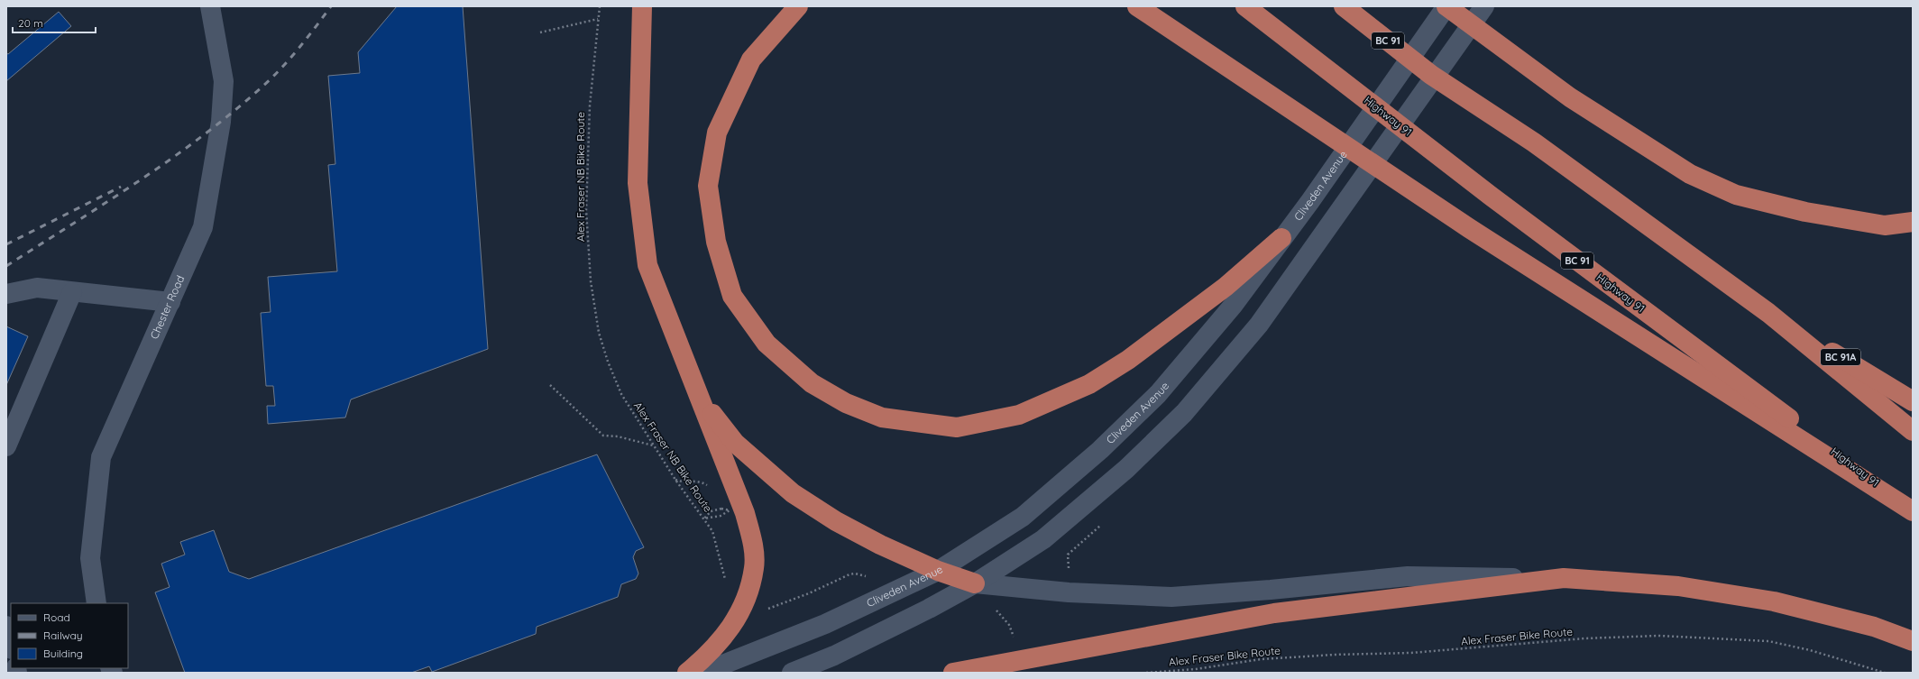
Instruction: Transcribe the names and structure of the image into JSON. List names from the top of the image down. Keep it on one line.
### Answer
{"streets":{"highway":["BC 91","Highway 91","BC 91A"],"street":["Cliveden Avenue","Chester Road"],"path":["Alex Fraser NB Bike Route","Alex Fraser Bike Route"]},"crossings":[["BC 91","BC 91A"]],"legend":["Road","Railway","Building"],"scale_bar":"20 m"}
